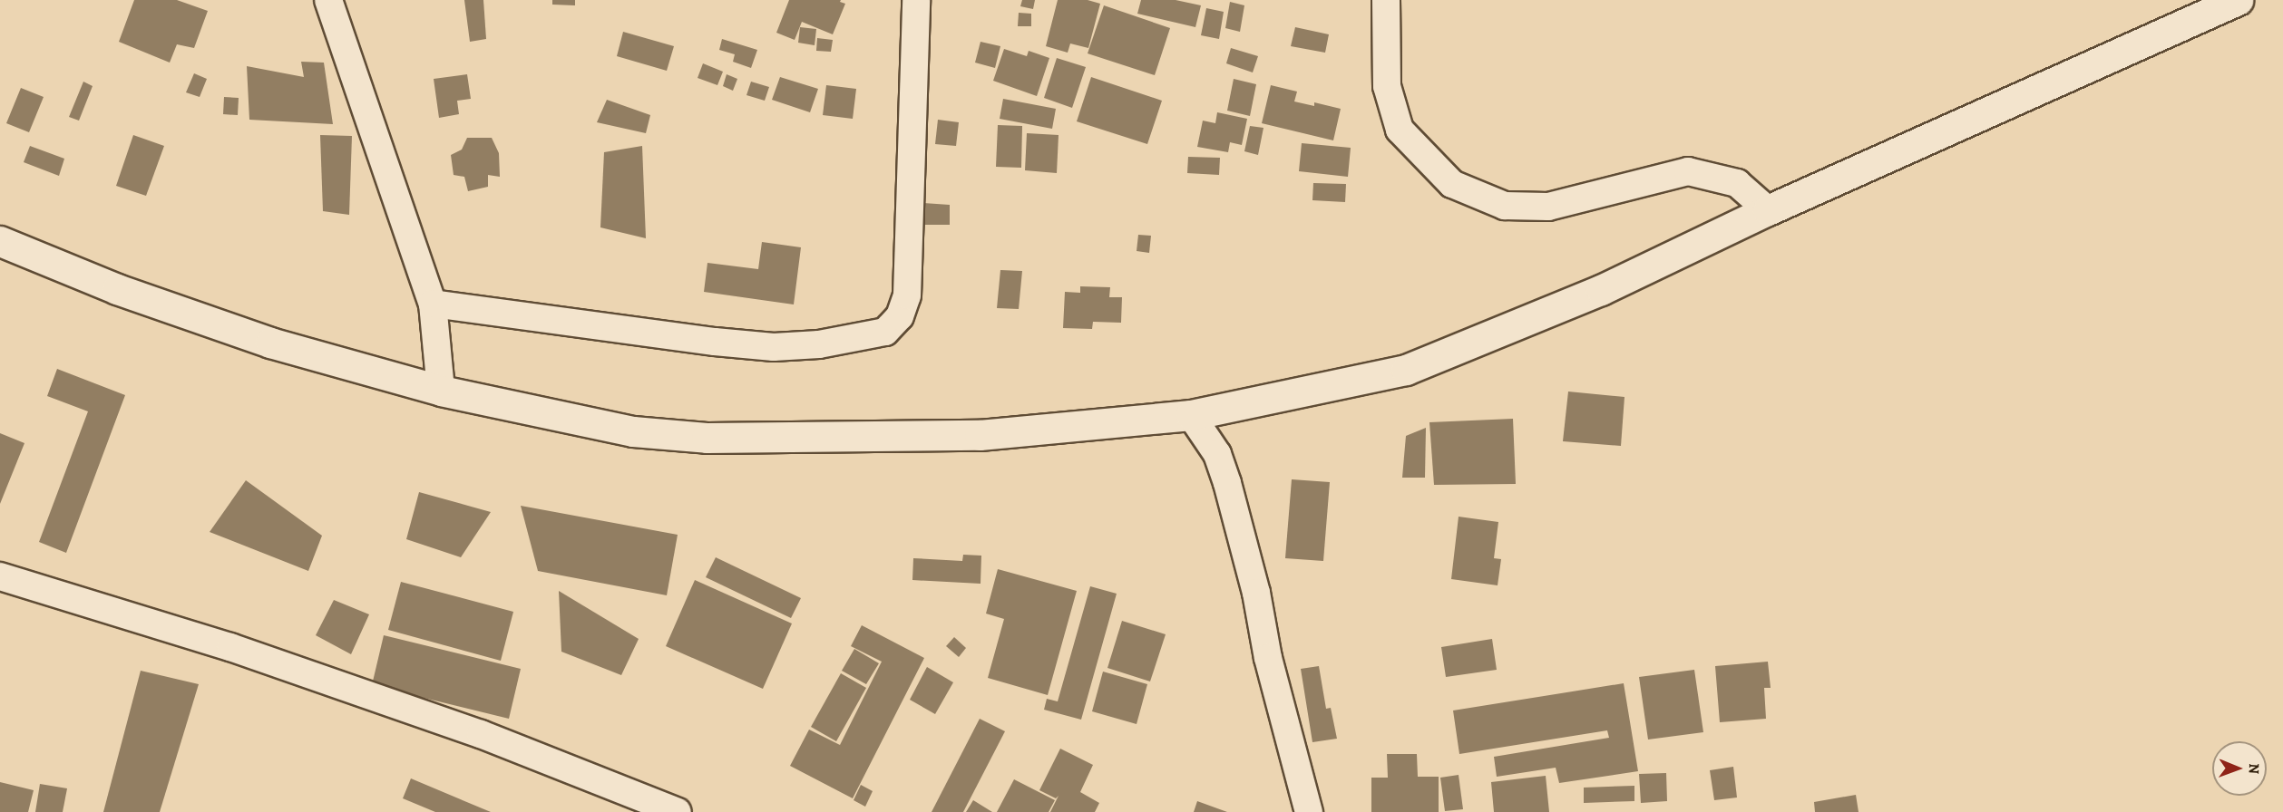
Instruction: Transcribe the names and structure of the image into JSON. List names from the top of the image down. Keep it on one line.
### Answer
{"north":"right"}
